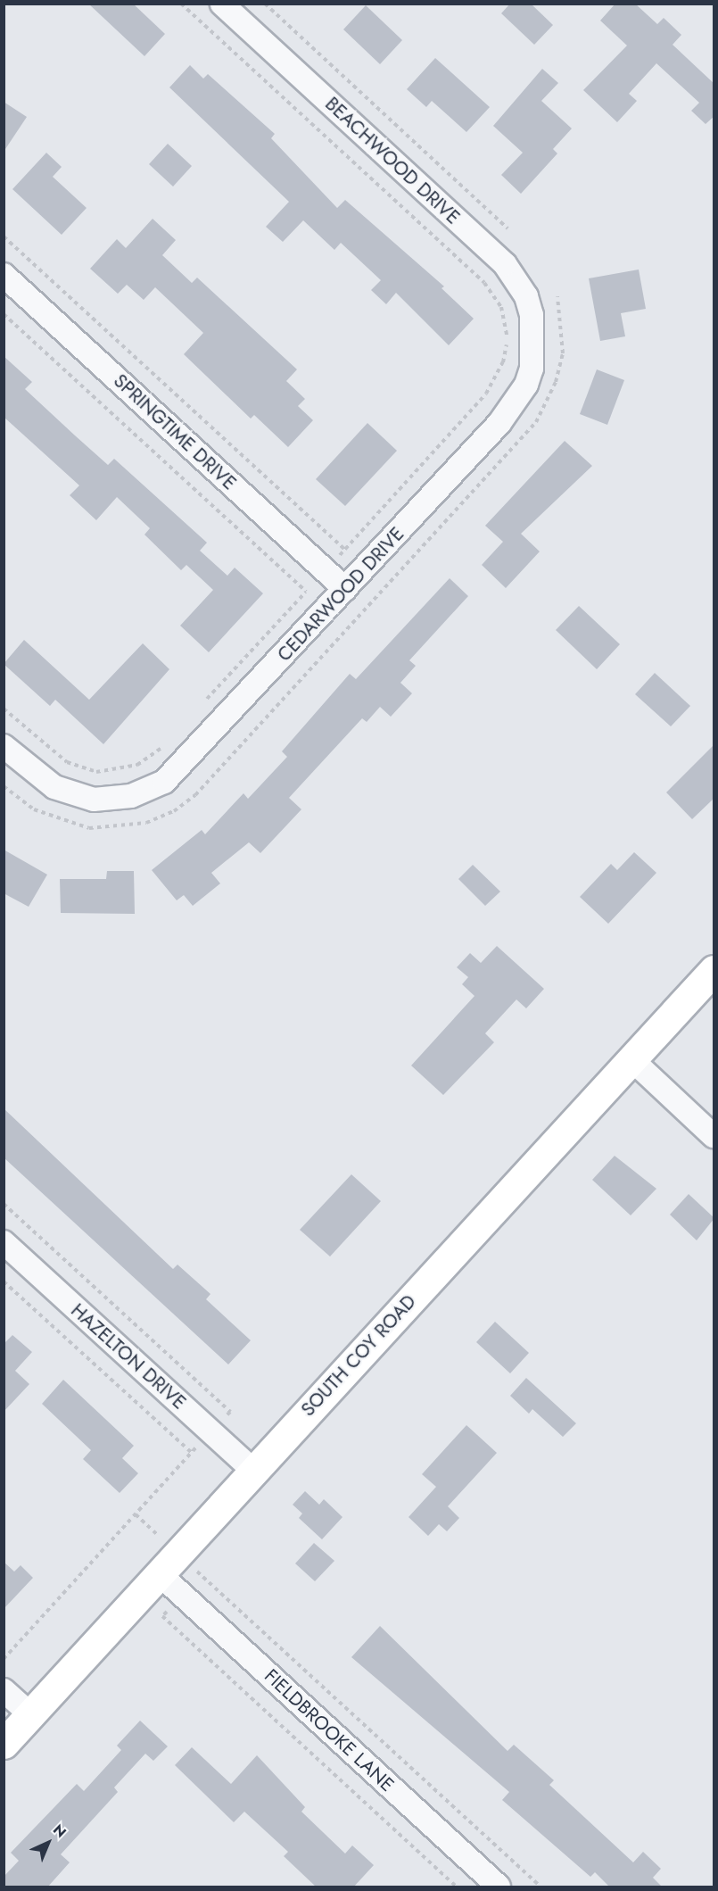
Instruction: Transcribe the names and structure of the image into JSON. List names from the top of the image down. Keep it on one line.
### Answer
{"streets":{"street":["BEACHWOOD DRIVE","SPRINGTIME DRIVE","CEDARWOOD DRIVE","SOUTH COY ROAD","HAZELTON DRIVE","FIELDBROOKE LANE"]},"crossings":[["BEACHWOOD DRIVE","CEDARWOOD DRIVE"],["SPRINGTIME DRIVE","CEDARWOOD DRIVE"],["SOUTH COY ROAD","HAZELTON DRIVE"],["SOUTH COY ROAD","FIELDBROOKE LANE"]],"north":"top right"}
